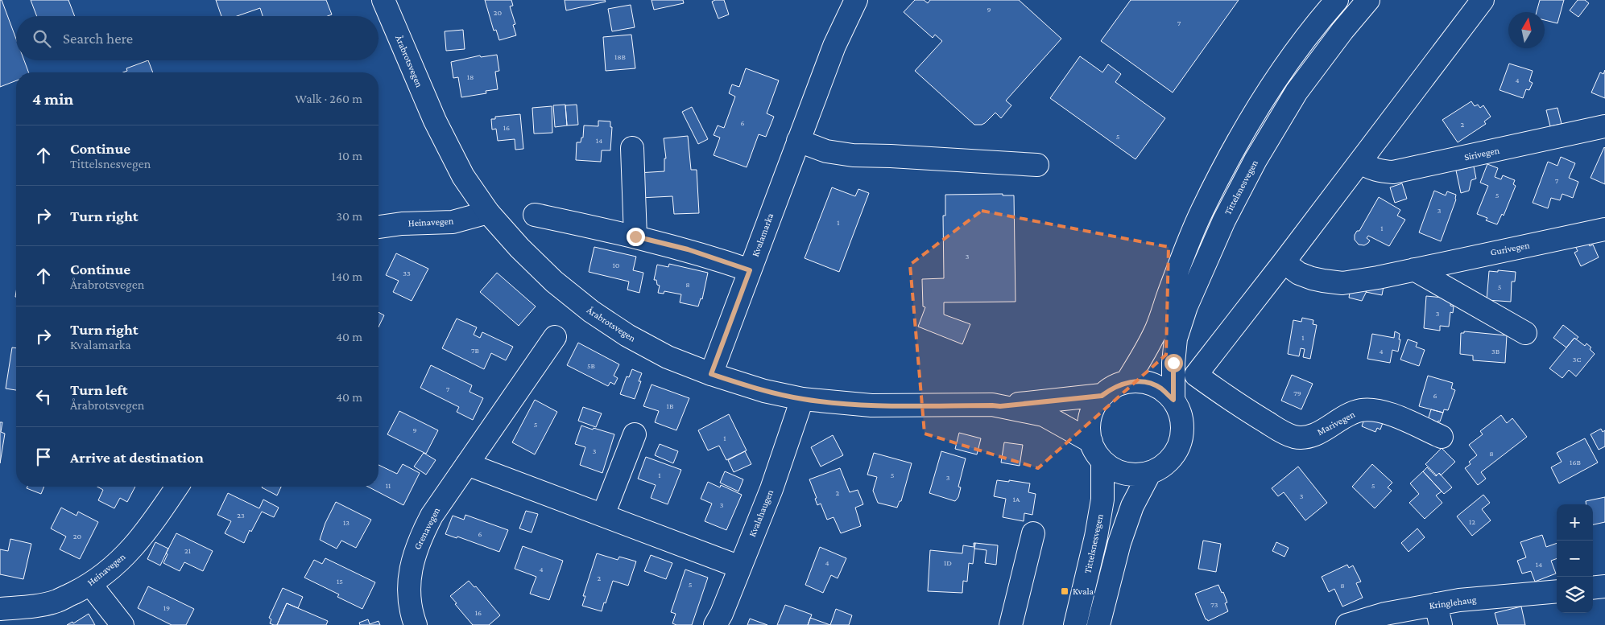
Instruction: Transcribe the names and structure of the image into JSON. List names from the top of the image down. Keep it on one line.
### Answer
{"streets":{"street":["Årabrotsvegen","Sirivegen","Tittelsnesvegen","Heinavegen","Kvalamarka","Gurivegen","Marivegen","Kvalahaugen","Grenavegen","Kringlehaug"]},"crossings":[["Årabrotsvegen","Tittelsnesvegen"],["Årabrotsvegen","Heinavegen"],["Årabrotsvegen","Kvalamarka"],["Årabrotsvegen","Kvalahaugen"],["Gurivegen","Marivegen"]],"places":{"transit":["Kvala"]},"house_numbers":["9","20","7","18B","18","4","6","2","16","5","14","7","5","3","1","1","3","10","33","8","5","3","1","7B","4","3B","3C","5B","7","79","6","1B","5","9","1","3","8","16B","1","5","3","11","5","2","3","1A","3","23","12","13","6","20","21","4","1D","14","4","2","15","5","8","73","19","16"],"north":"top","page":{"search":"Search here","heading":["4 min","Walk · 260 m"],"list":[["Continue","Tittelsnesvegen","10 m"],["Turn right","30 m"],["Continue","Årabrotsvegen","140 m"],["Turn right","Kvalamarka","40 m"],["Turn left","Årabrotsvegen","40 m"],"Arrive at destination"],"map_buttons":["+","−"]}}
